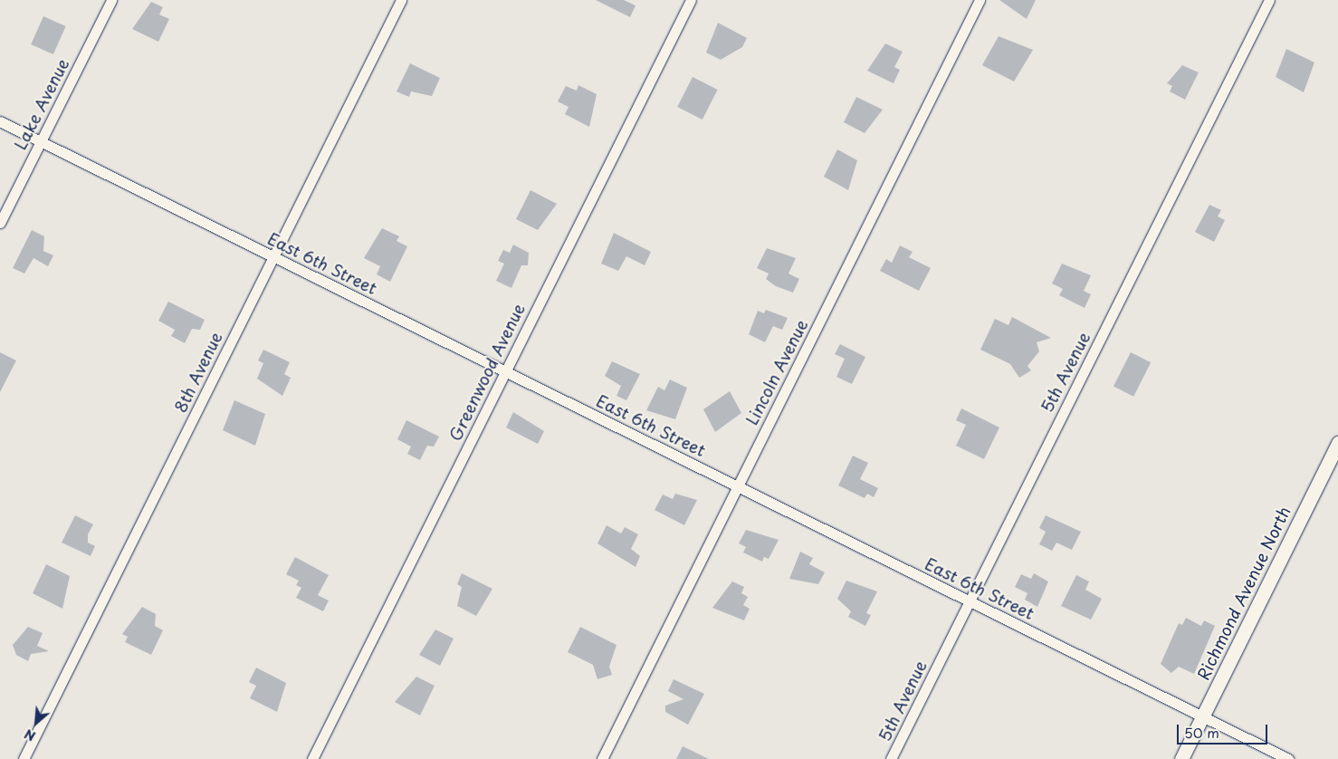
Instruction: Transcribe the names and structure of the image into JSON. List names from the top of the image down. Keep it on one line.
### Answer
{"streets":{"street":["Lake Avenue","East 6th Street","8th Avenue","Greenwood Avenue","Lincoln Avenue","5th Avenue","Richmond Avenue North"]},"crossings":[["Lake Avenue","East 6th Street"],["East 6th Street","8th Avenue"],["East 6th Street","Greenwood Avenue"],["East 6th Street","Lincoln Avenue"],["East 6th Street","5th Avenue"],["East 6th Street","Richmond Avenue North"]],"scale_bar":"50 m","north":"bottom left"}
